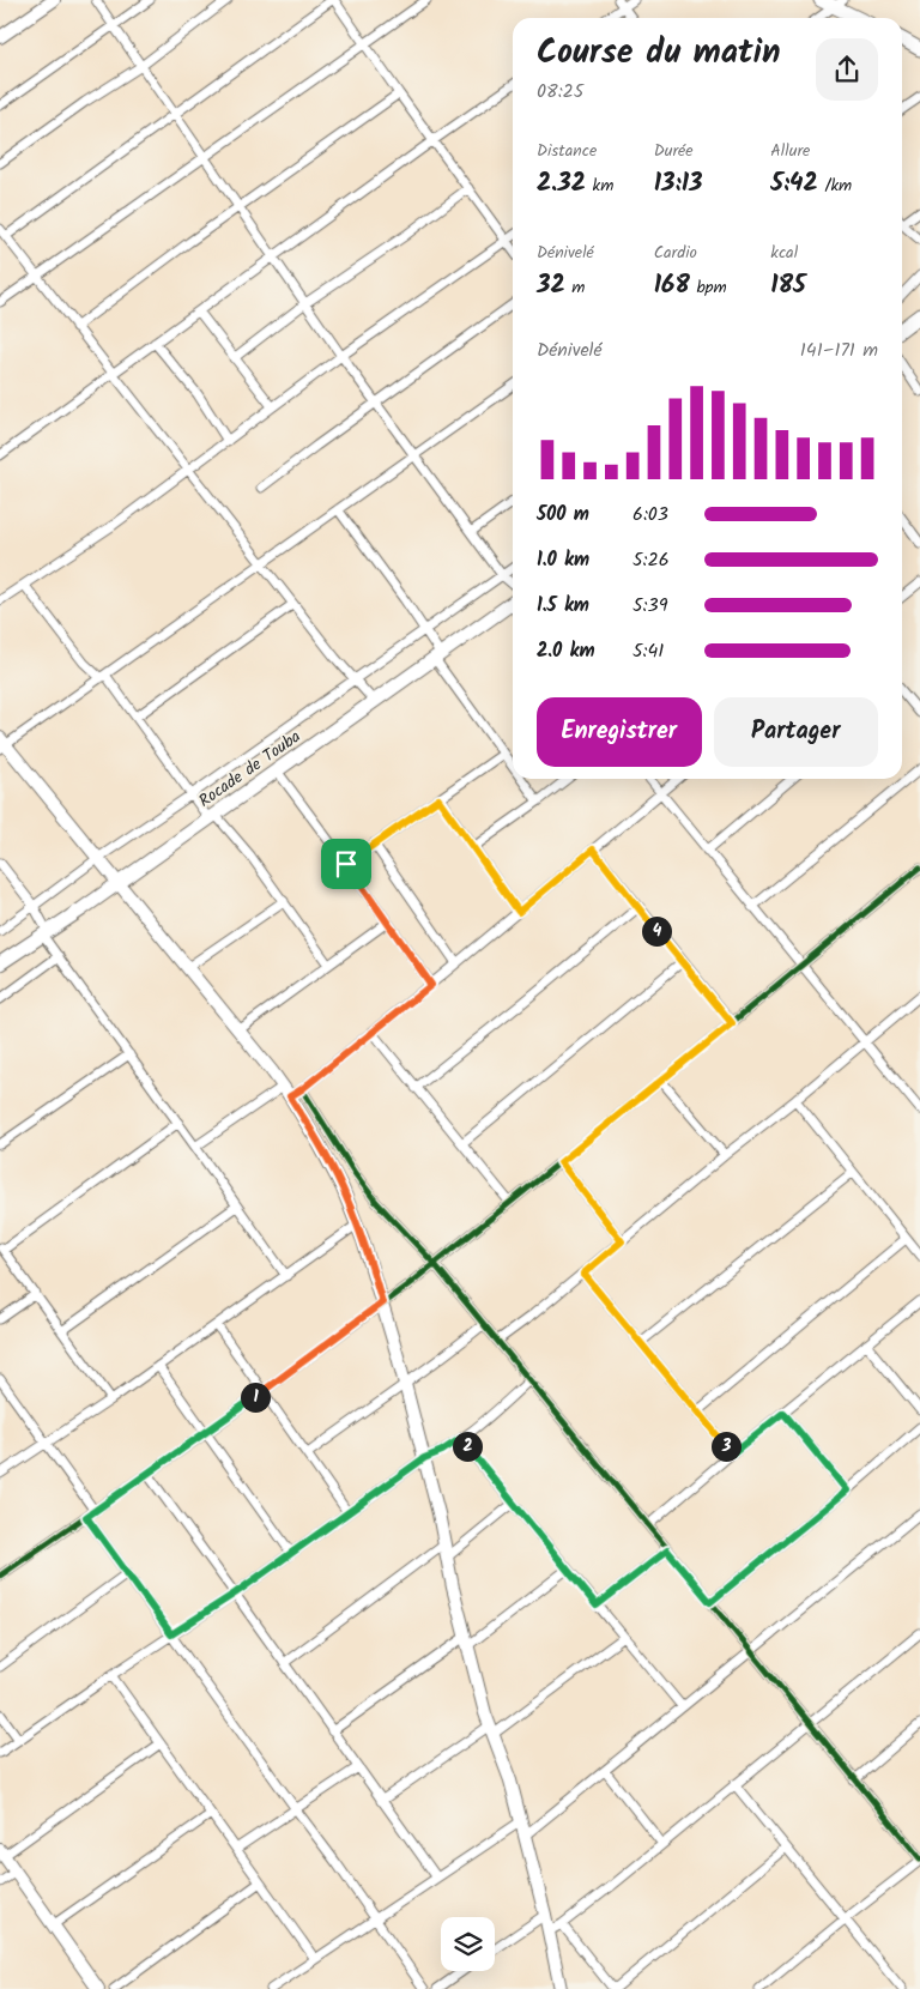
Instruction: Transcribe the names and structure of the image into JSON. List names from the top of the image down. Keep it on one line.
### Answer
{"streets":{"main road":["Rocade de Touba"]},"page":{"heading":["Course du matin","08:25"],"stats":[["Distance","2.32 km"],["Durée","13:13"],["Allure","5:42 /km"],["Dénivelé","32 m"],["Cardio","168 bpm"],["kcal","185"]],"chart":["Dénivelé","141–171 m"],"list":[{"name":"500 m","note":"6:03"},{"name":"1.0 km","note":"5:26"},{"name":"1.5 km","note":"5:39"},{"name":"2.0 km","note":"5:41"}],"buttons":["Enregistrer","Partager"],"pins":["4","1","2","3"]}}
